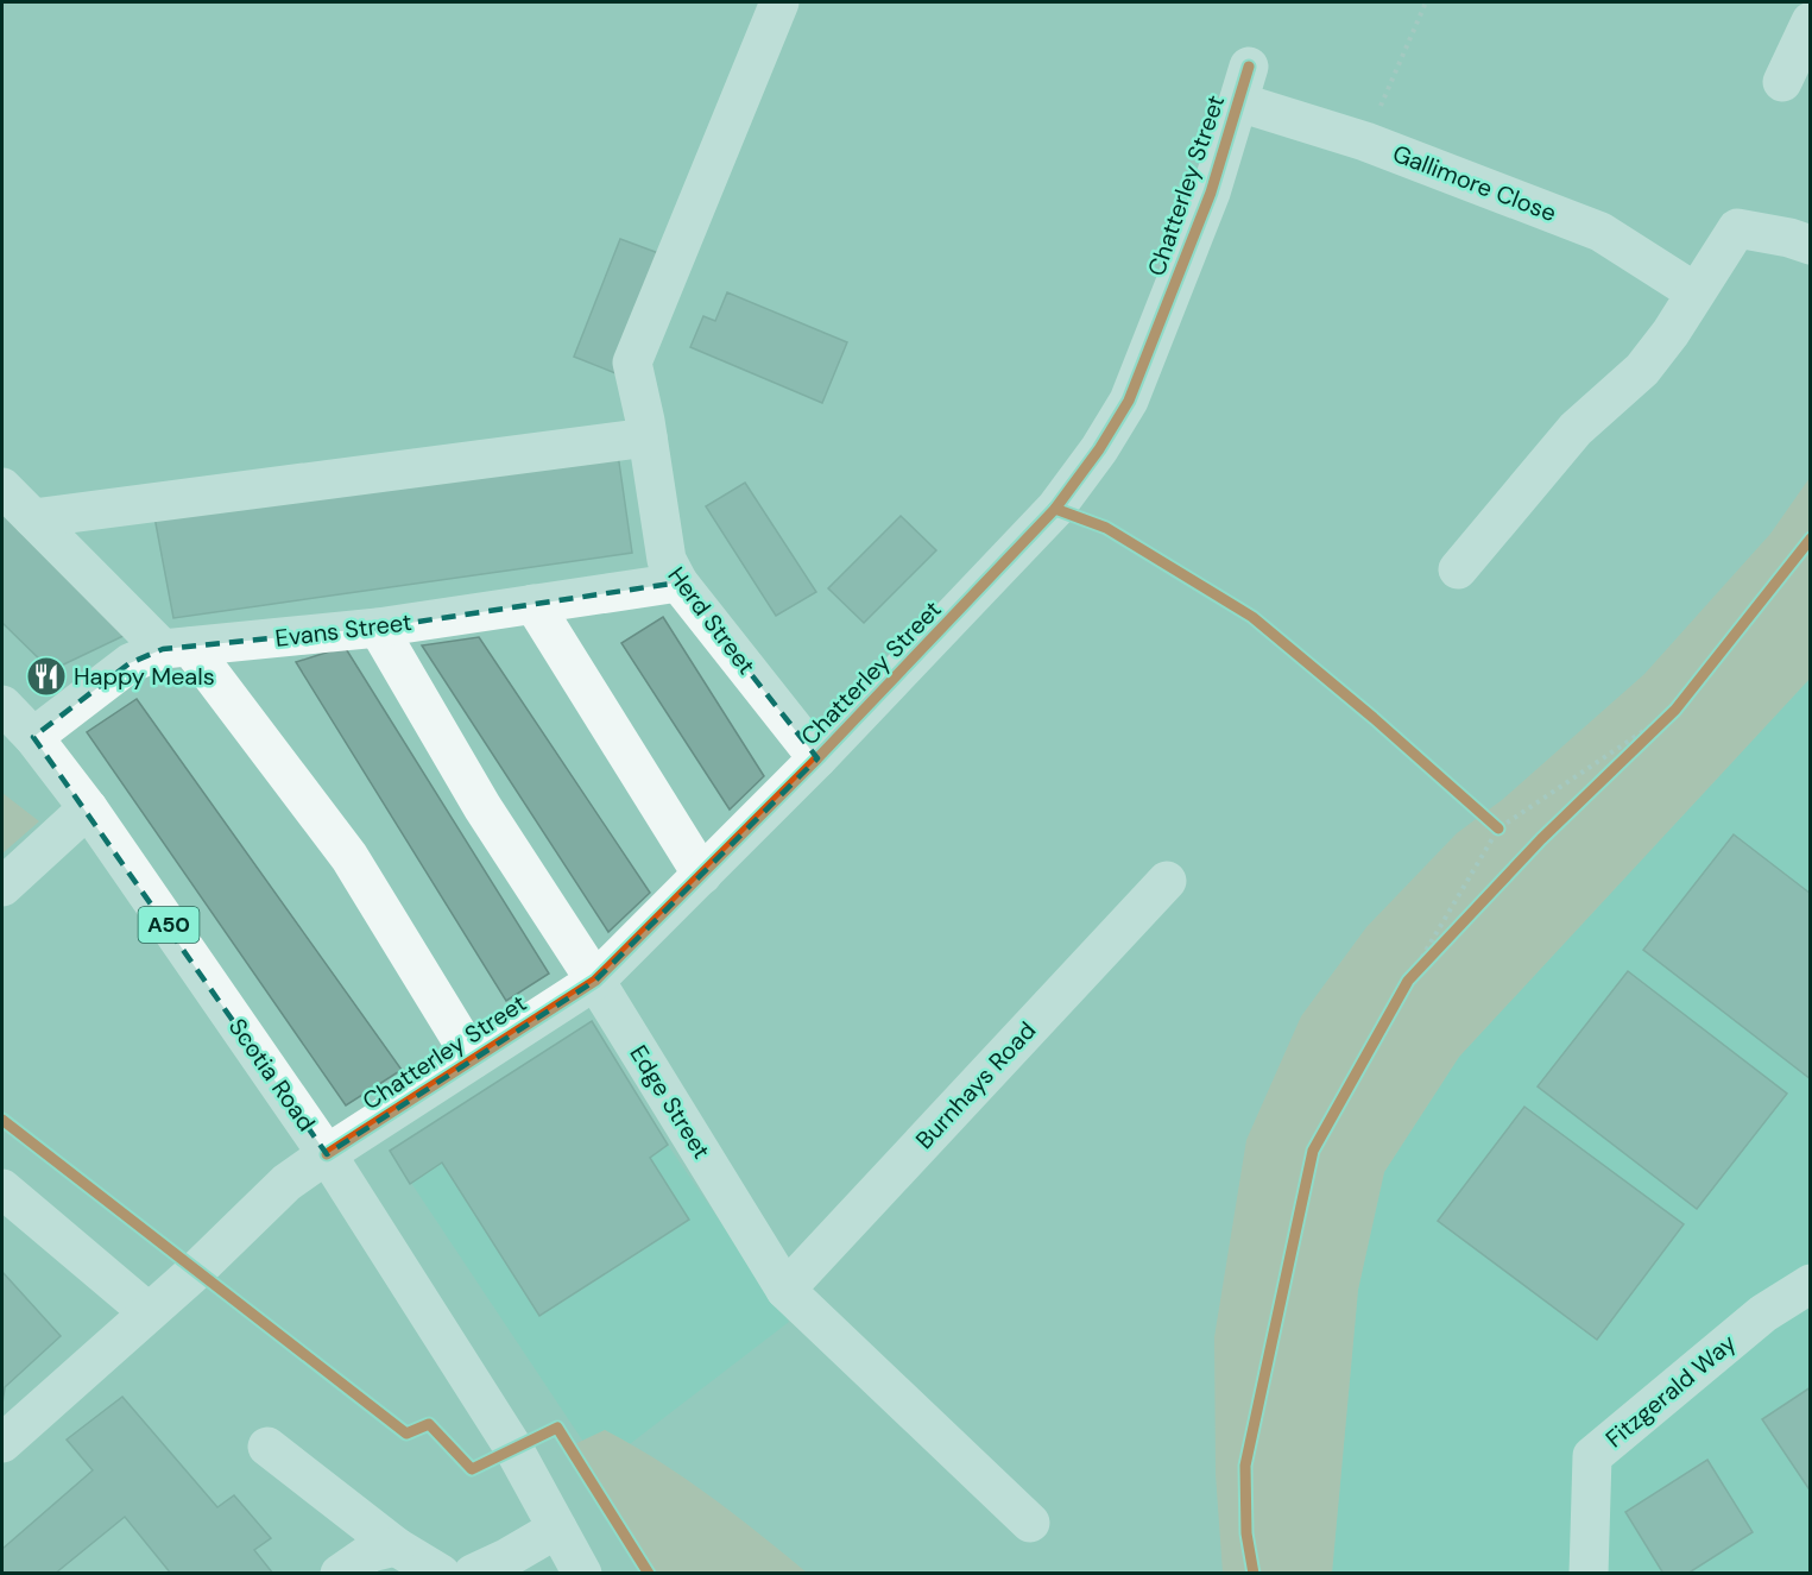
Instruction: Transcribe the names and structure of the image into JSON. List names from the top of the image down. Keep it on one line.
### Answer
{"streets":{"street":["Gallimore Close","Chatterley Street","Herd Street","Evans Street","A50","Scotia Road","Burnhays Road","Edge Street","Fitzgerald Way"]},"crossings":[["Gallimore Close","Chatterley Street"],["Chatterley Street","Herd Street"],["Chatterley Street","Scotia Road"],["Chatterley Street","Edge Street"],["Herd Street","Evans Street"],["Evans Street","Scotia Road"],["Evans Street","Edge Street"],["Burnhays Road","Edge Street"]],"places":{"restaurant":["Happy Meals"]}}
